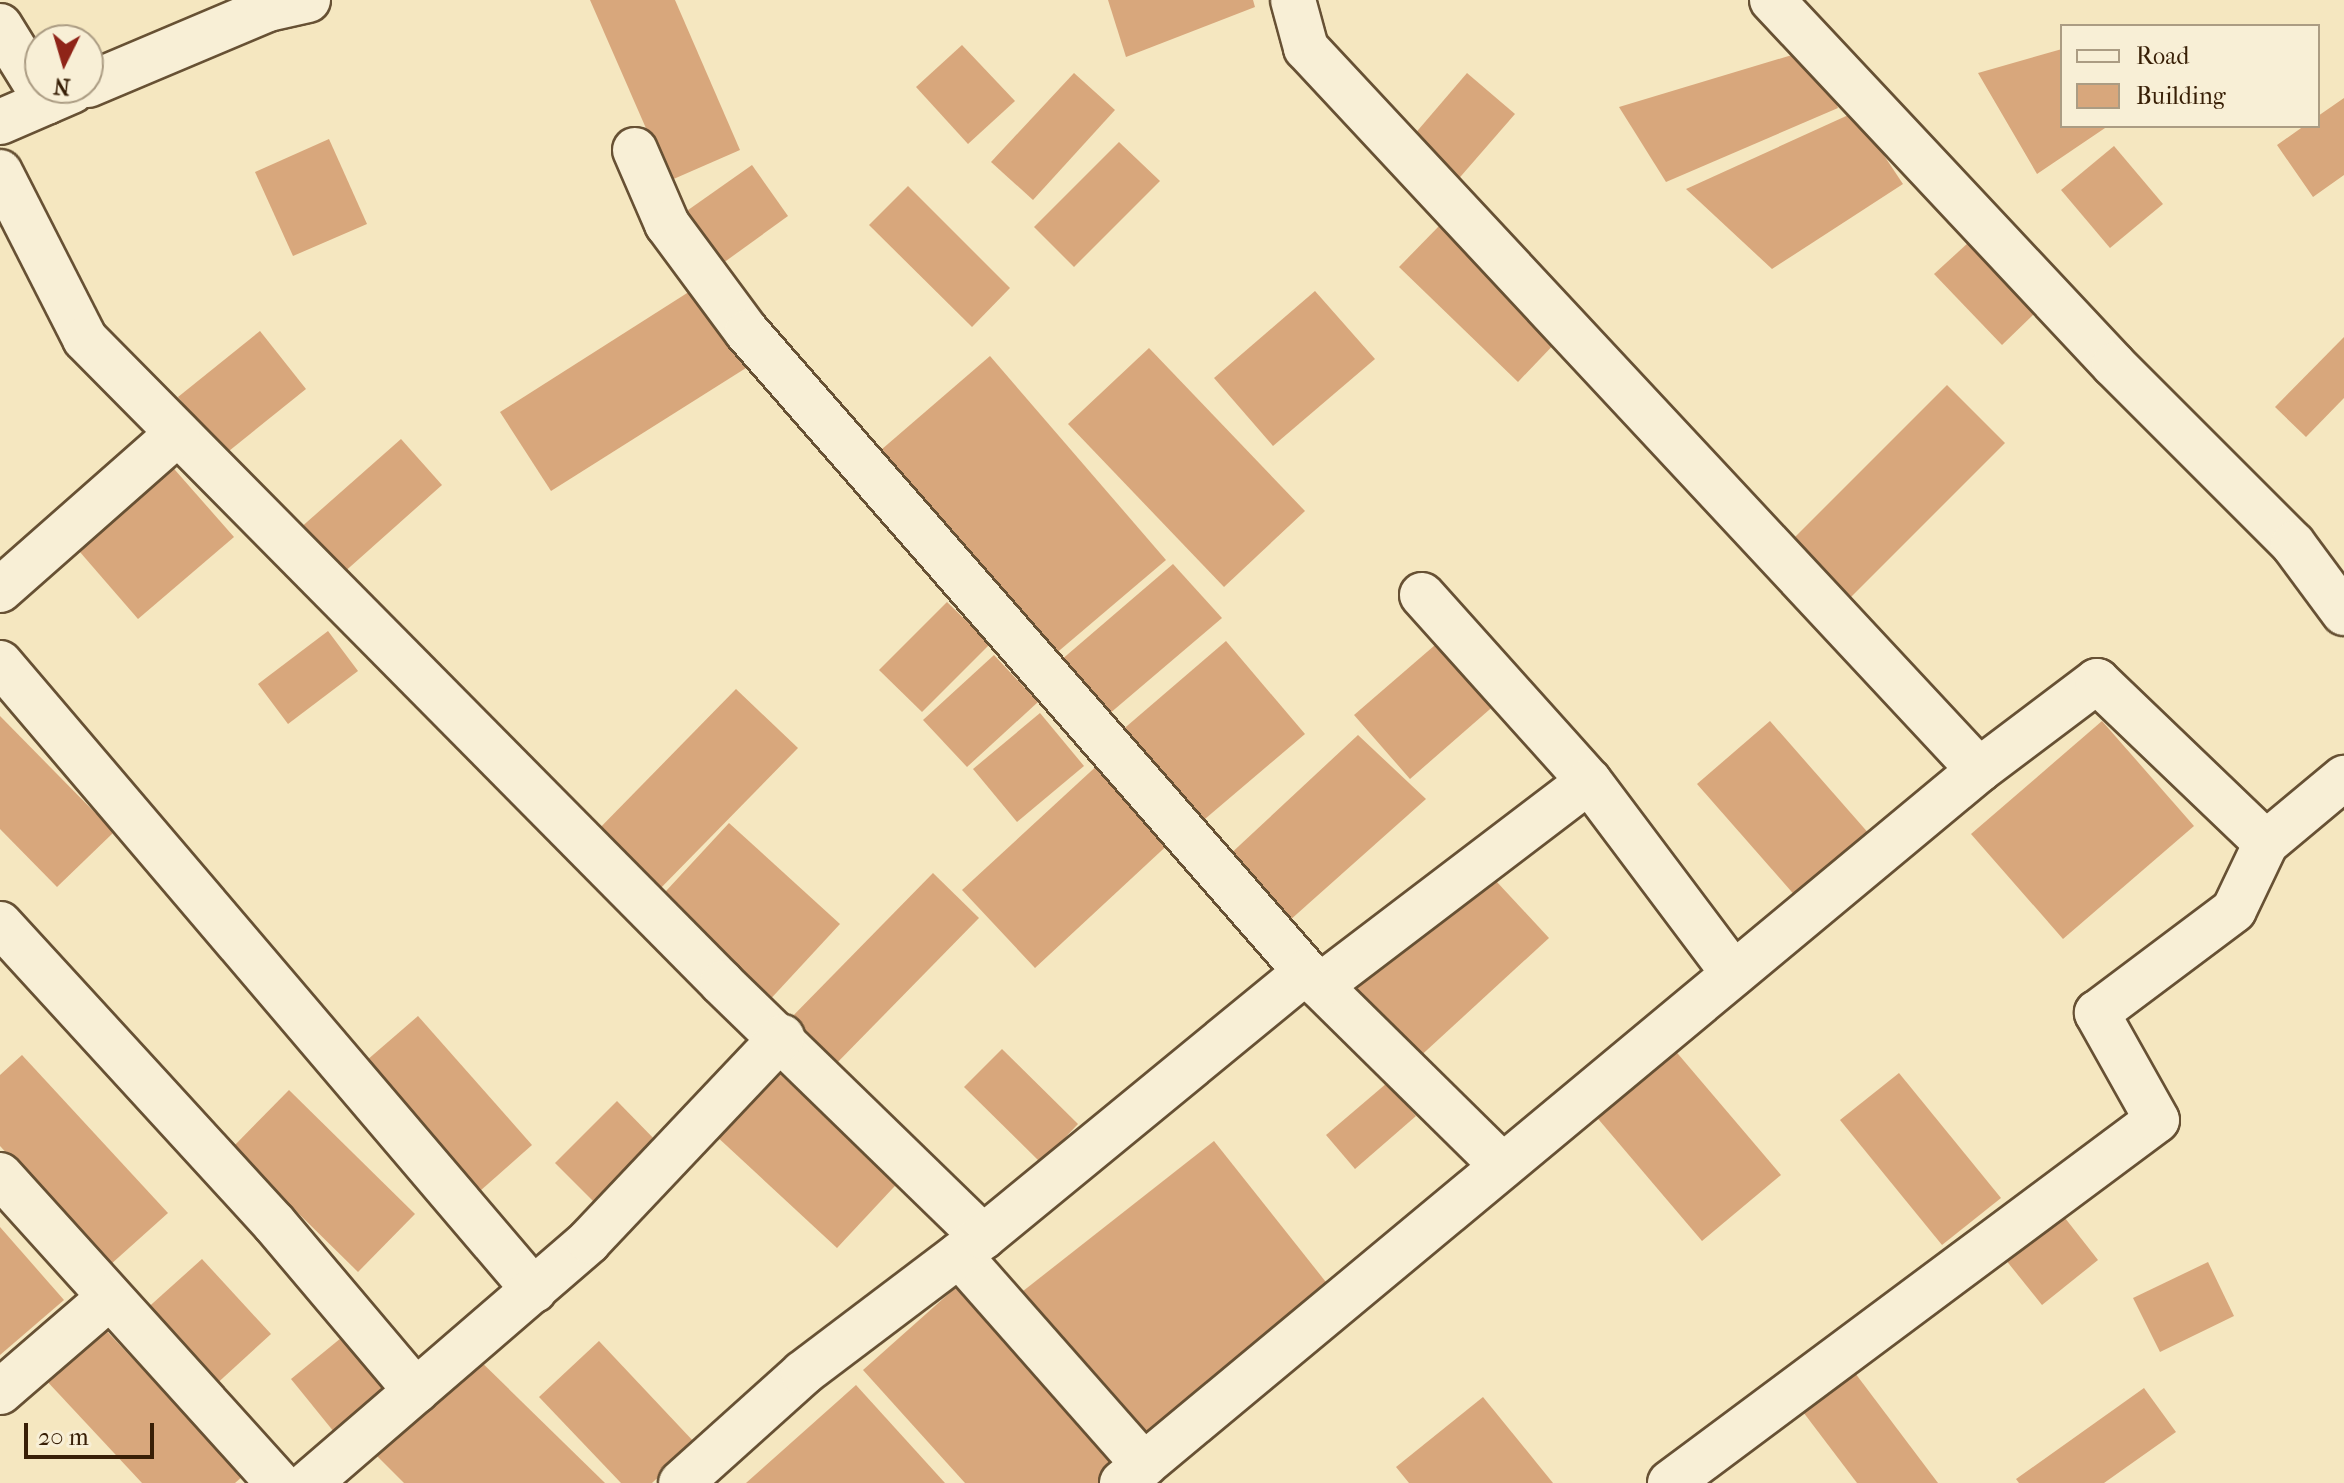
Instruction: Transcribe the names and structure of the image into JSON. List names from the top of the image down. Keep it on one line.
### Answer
{"legend":["Road","Building"],"scale_bar":"20 m","north":"bottom"}
